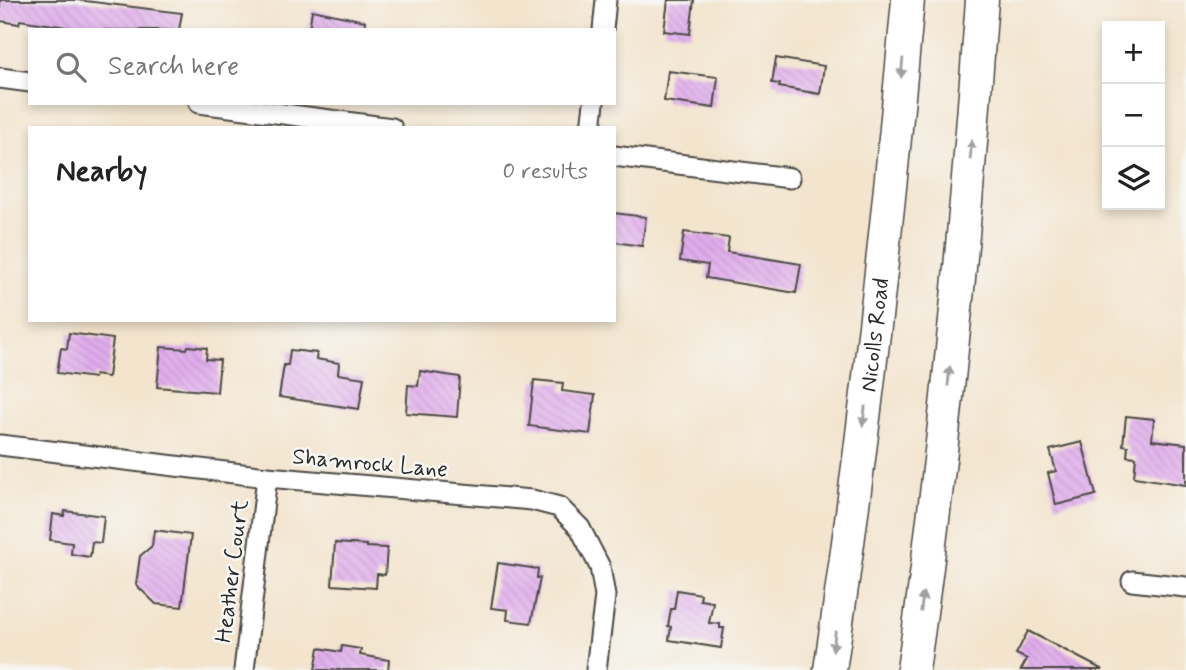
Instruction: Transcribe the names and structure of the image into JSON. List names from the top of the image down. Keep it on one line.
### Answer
{"streets":{"highway":["Nicolls Road"],"street":["Shamrock Lane","Heather Court"]},"crossings":[["Shamrock Lane","Heather Court"]],"page":{"map_buttons":["+","−"],"search":"Search here","heading":["Nearby","0 results"]}}
